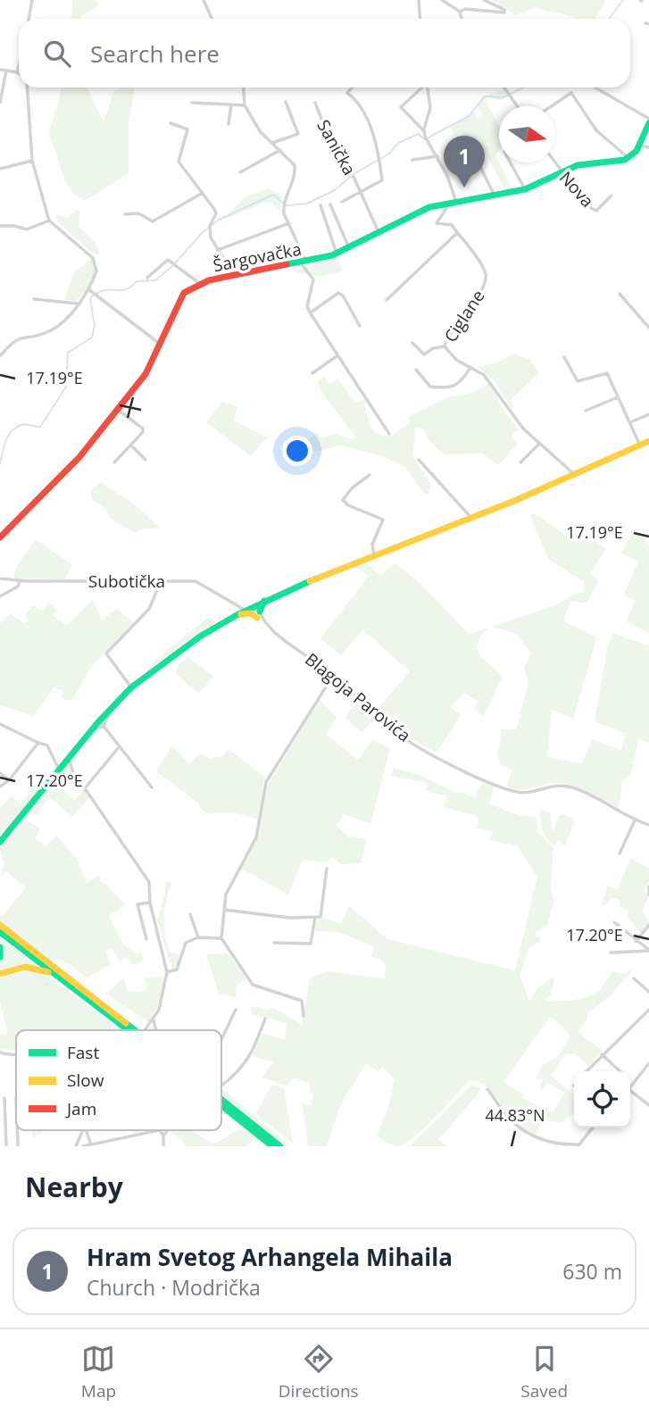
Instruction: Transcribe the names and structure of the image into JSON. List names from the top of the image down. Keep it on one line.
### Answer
{"streets":{"main road":["Šargovačka"],"street":["Sanička","Nova","Ciglane","Subotička","Blagoja Parovića"]},"crossings":[["Sanička","Šargovačka"],["Nova","Šargovačka"],["Šargovačka","Ciglane"]],"legend":["Fast","Slow","Jam"],"north":"right","page":{"search":"Search here","pins":"1","heading":"Nearby","list":[{"mark":"1","name":"Hram Svetog Arhangela Mihaila","note":"Church · Modrička","value":"630 m"}],"nav":["Map","Directions","Saved"]},"coordinates":["17.19°E","17.20°E","44.83°N"]}
